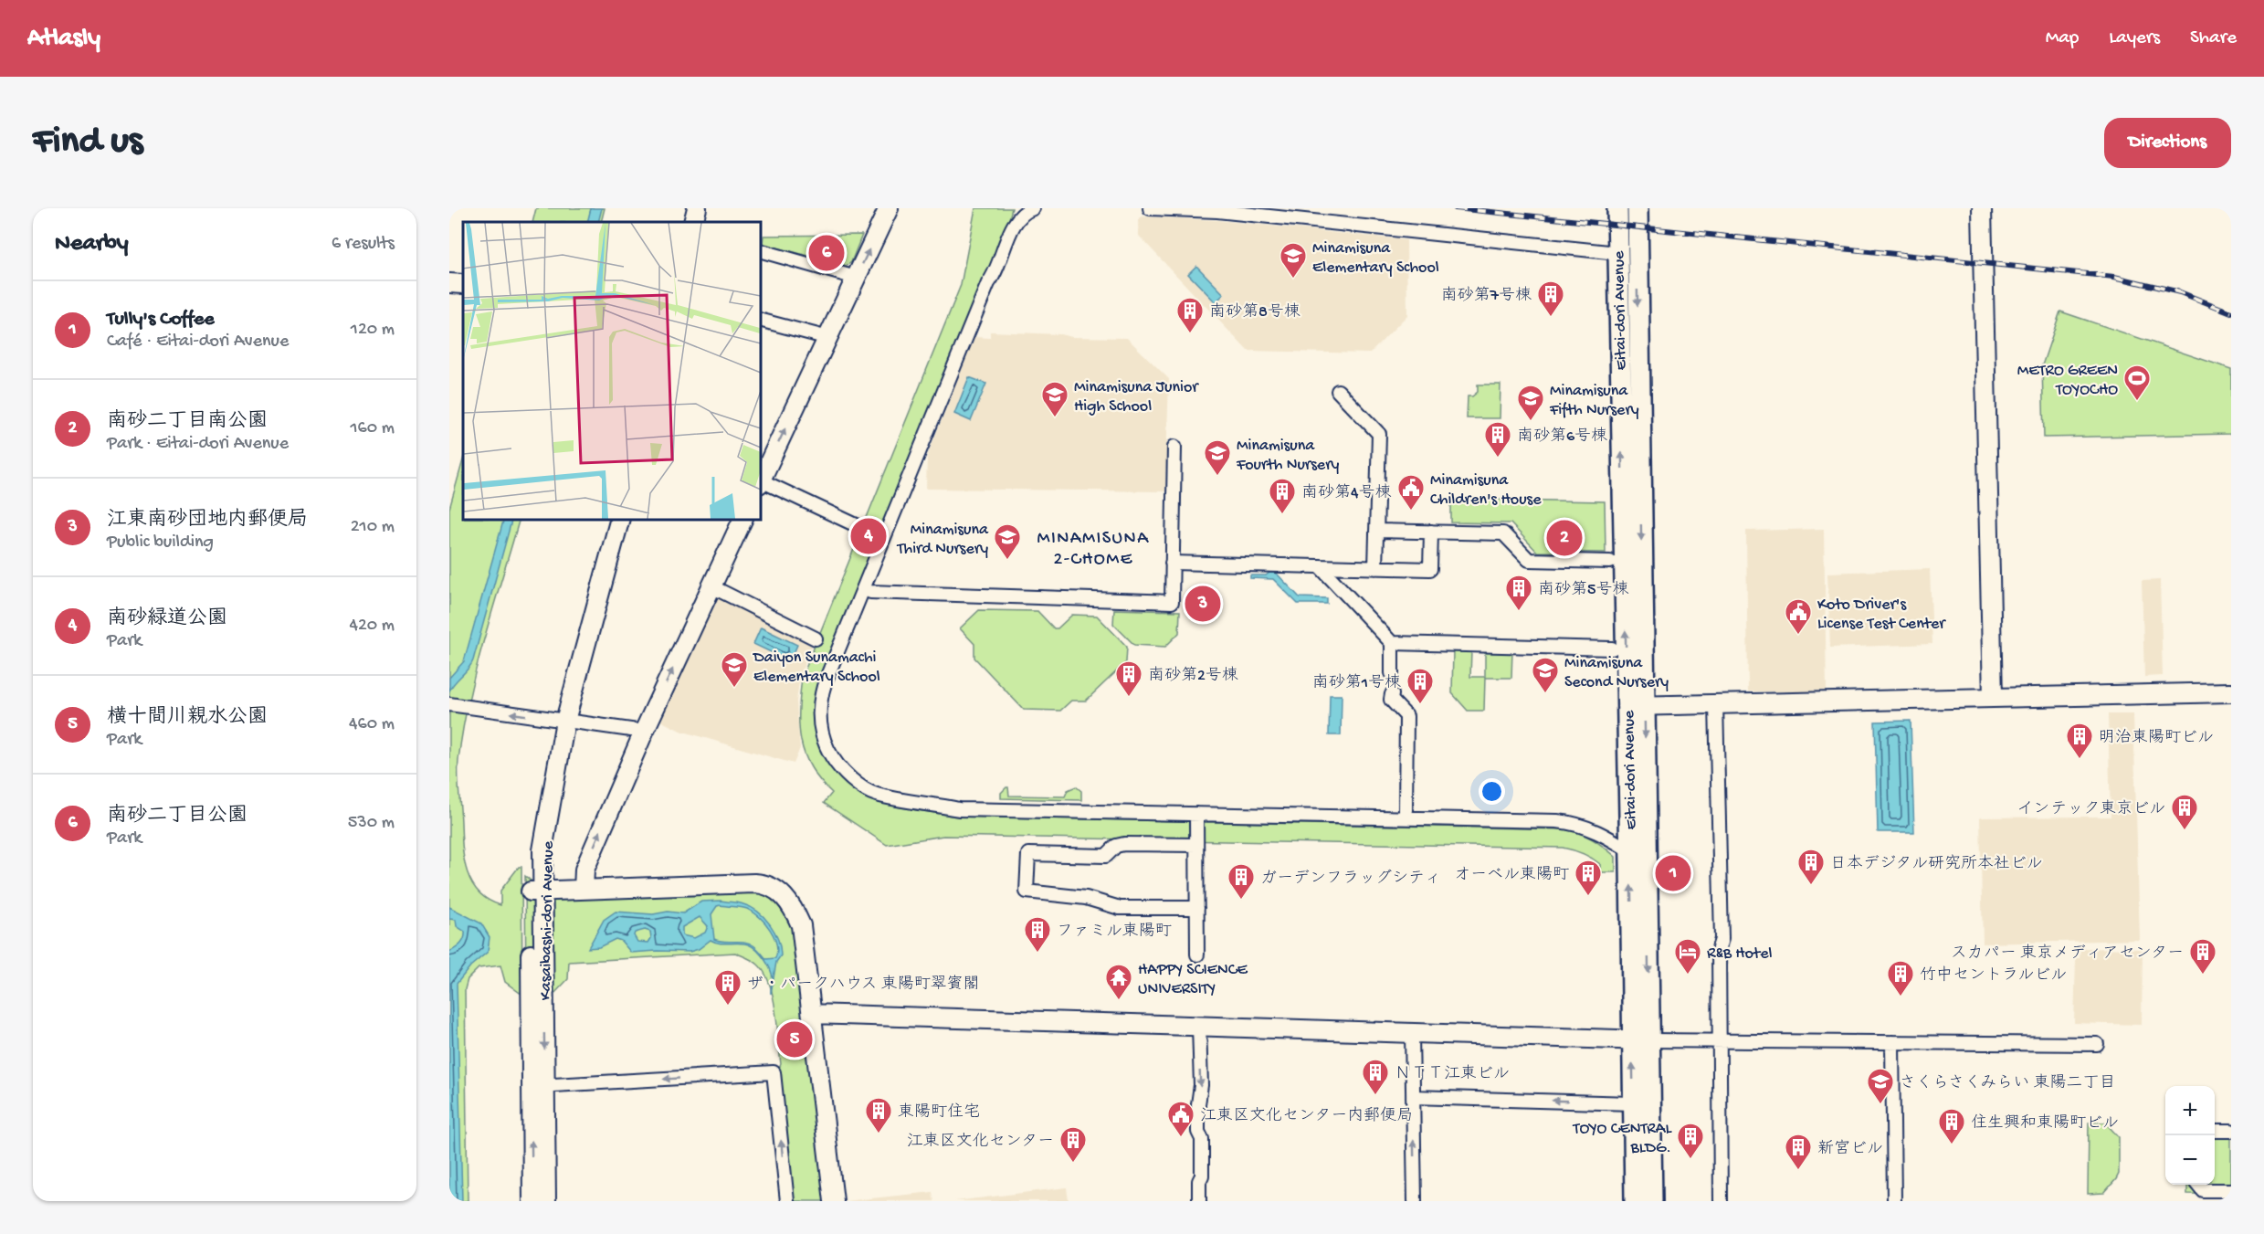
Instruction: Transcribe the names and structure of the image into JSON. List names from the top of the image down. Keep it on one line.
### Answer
{"streets":{"main road":["Eitai-dori Avenue"],"street":["Kasaibashi-dori Avenue"]},"districts":["MINAMISUNA 2-CHOME"],"places":{"school or university":["Minamisuna Elementary School","Minamisuna Junior High School","Minamisuna Fifth Nursery","Minamisuna Fourth Nursery","Minamisuna Third Nursery","Daiyon Sunamachi Elementary School","Minamisuna Second Nursery","さくらさくみらい 東陽二丁目"],"building":["南砂第7号棟","南砂第8号棟","南砂第6号棟","南砂第4号棟","南砂第5号棟","南砂第2号棟","南砂第1号棟","明治東陽町ビル","インテック東京ビル","日本デジタル研究所本社ビル","オーベル東陽町","ガーデンフラッグシティ","ファミル東陽町","スカパー 東京メディアセンター","竹中セントラルビル","ザ・パークハウス 東陽町翠賓閣","ＮＴＴ江東ビル","東陽町住宅","住生興和東陽町ビル","TOYO CENTRAL BLDG.","江東区文化センター","新宮ビル"],"sports":["METRO GREEN TOYOCHO"],"public building":["Minamisuna Children's House","Koto Driver's License Test Center","江東区文化センター内郵便局"],"hotel":["R&B Hotel"],"temple":["HAPPY SCIENCE UNIVERSITY"]},"page":{"header":"Atlasly","nav":["Map","Layers","Share"],"buttons":"Directions","title":"Find us","heading":["Nearby","6 results"],"pins":["6","4","2","3","1","5"],"list":[{"mark":"1","name":"Tully's Coffee","note":"Café · Eitai-dori Avenue","value":"120 m"},{"mark":"2","name":"南砂二丁目南公園","note":"Park · Eitai-dori Avenue","value":"160 m"},{"mark":"3","name":"江東南砂団地内郵便局","note":"Public building","value":"210 m"},{"mark":"4","name":"南砂緑道公園","note":"Park","value":"420 m"},{"mark":"5","name":"横十間川親水公園","note":"Park","value":"460 m"},{"mark":"6","name":"南砂二丁目公園","note":"Park","value":"530 m"}],"map_buttons":["+","−"]}}
